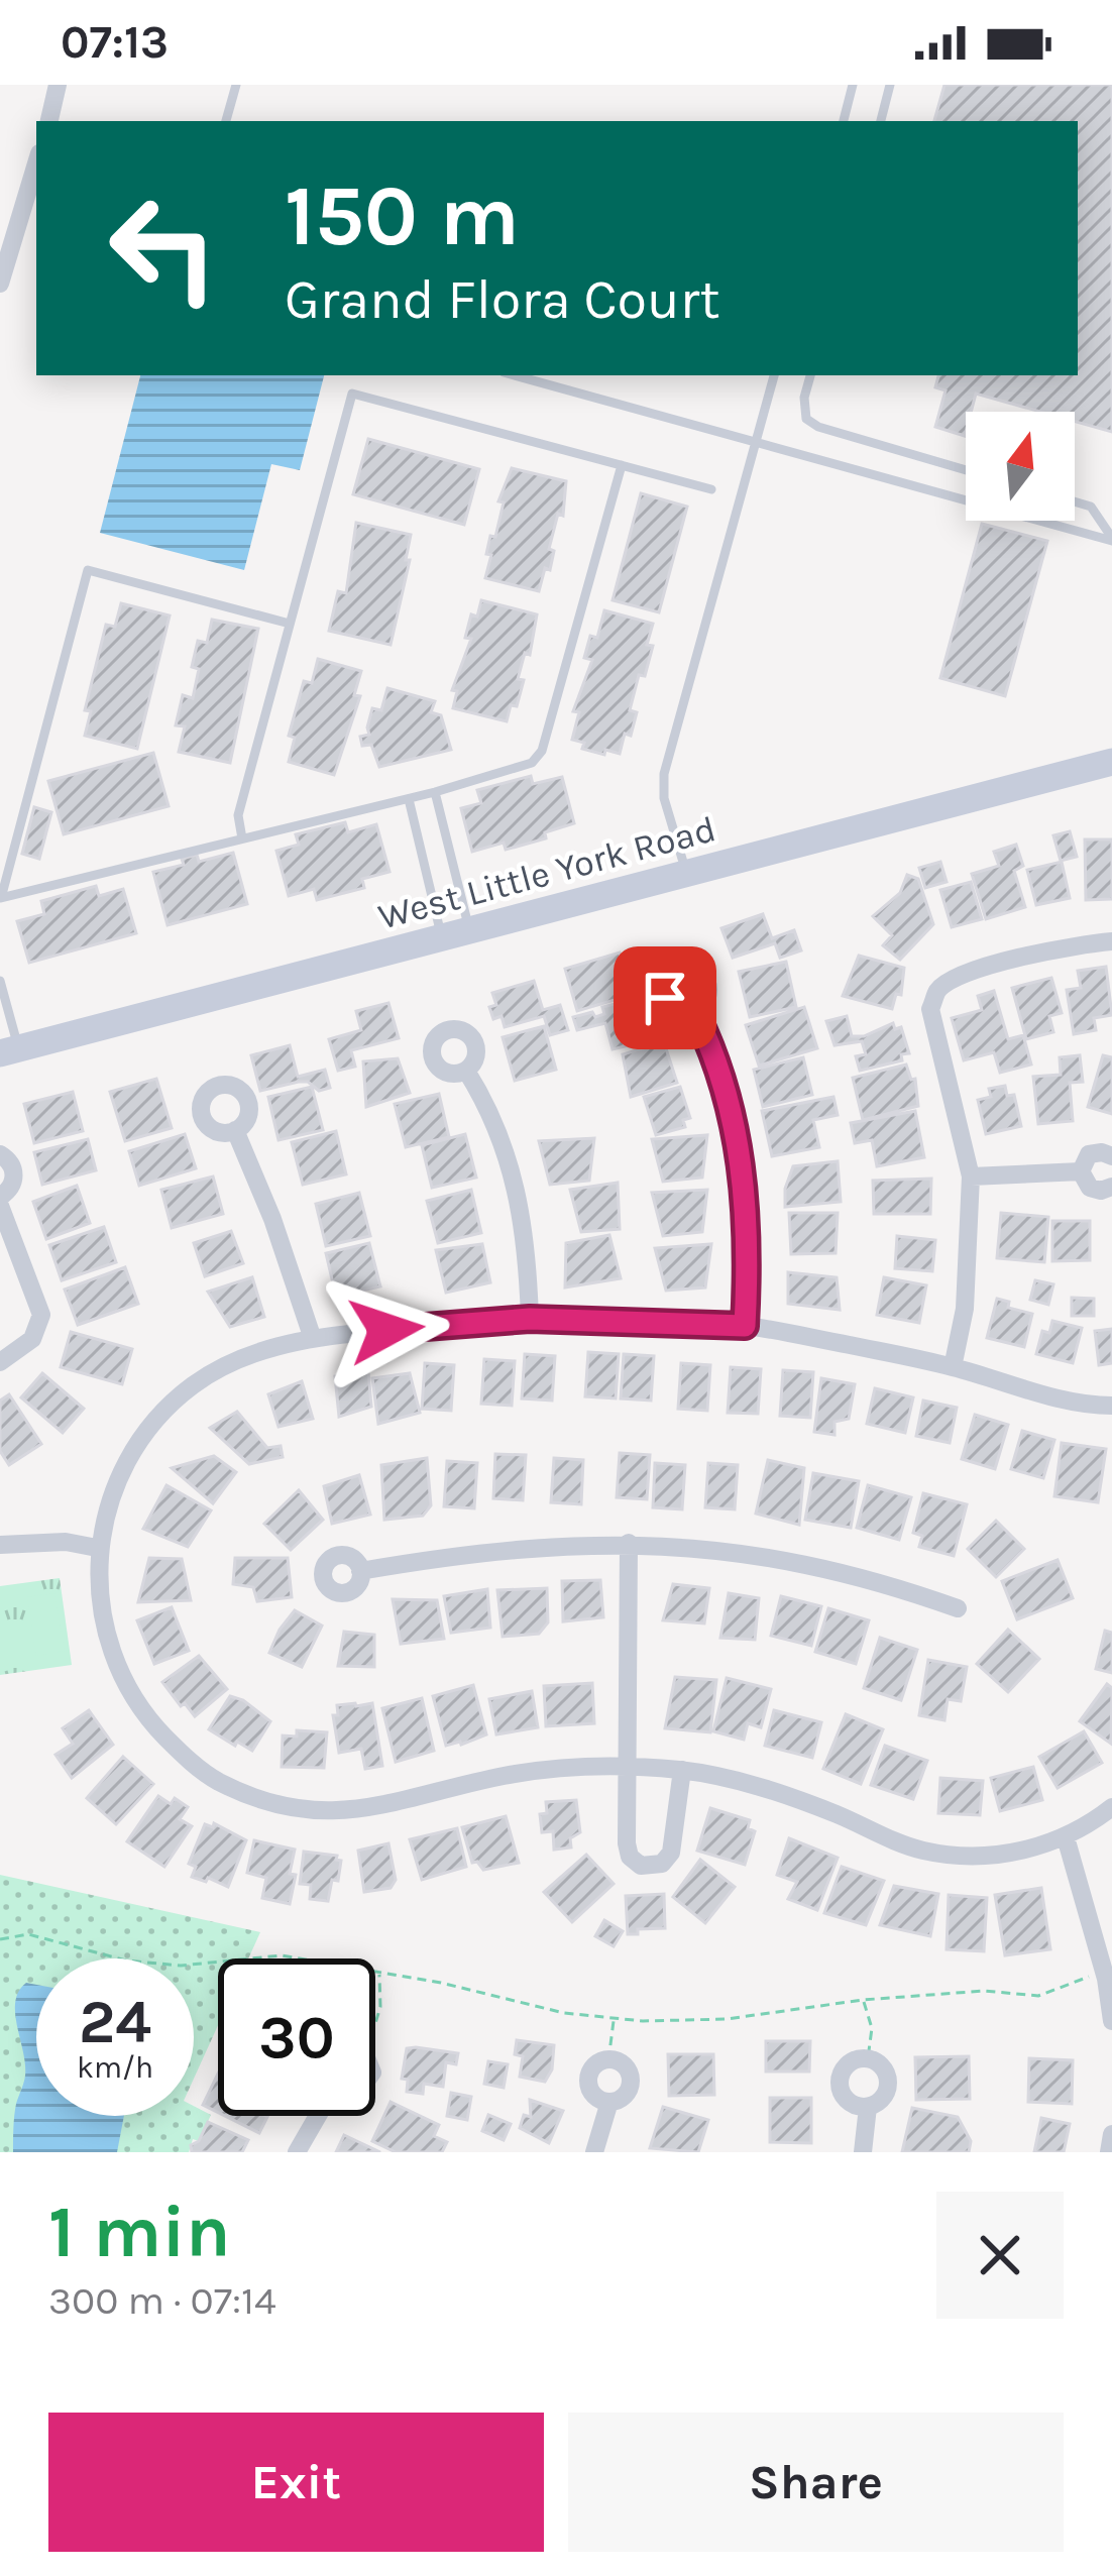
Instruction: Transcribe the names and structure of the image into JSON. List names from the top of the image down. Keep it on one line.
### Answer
{"streets":{"main road":["West Little York Road"]},"north":"top","page":{"status":"07:13","turn":["150 m","Grand Flora Court"],"speed":"24 km/h","limit":"30","heading":["1 min","300 m · 07:14"],"buttons":["Exit","Share"]}}
